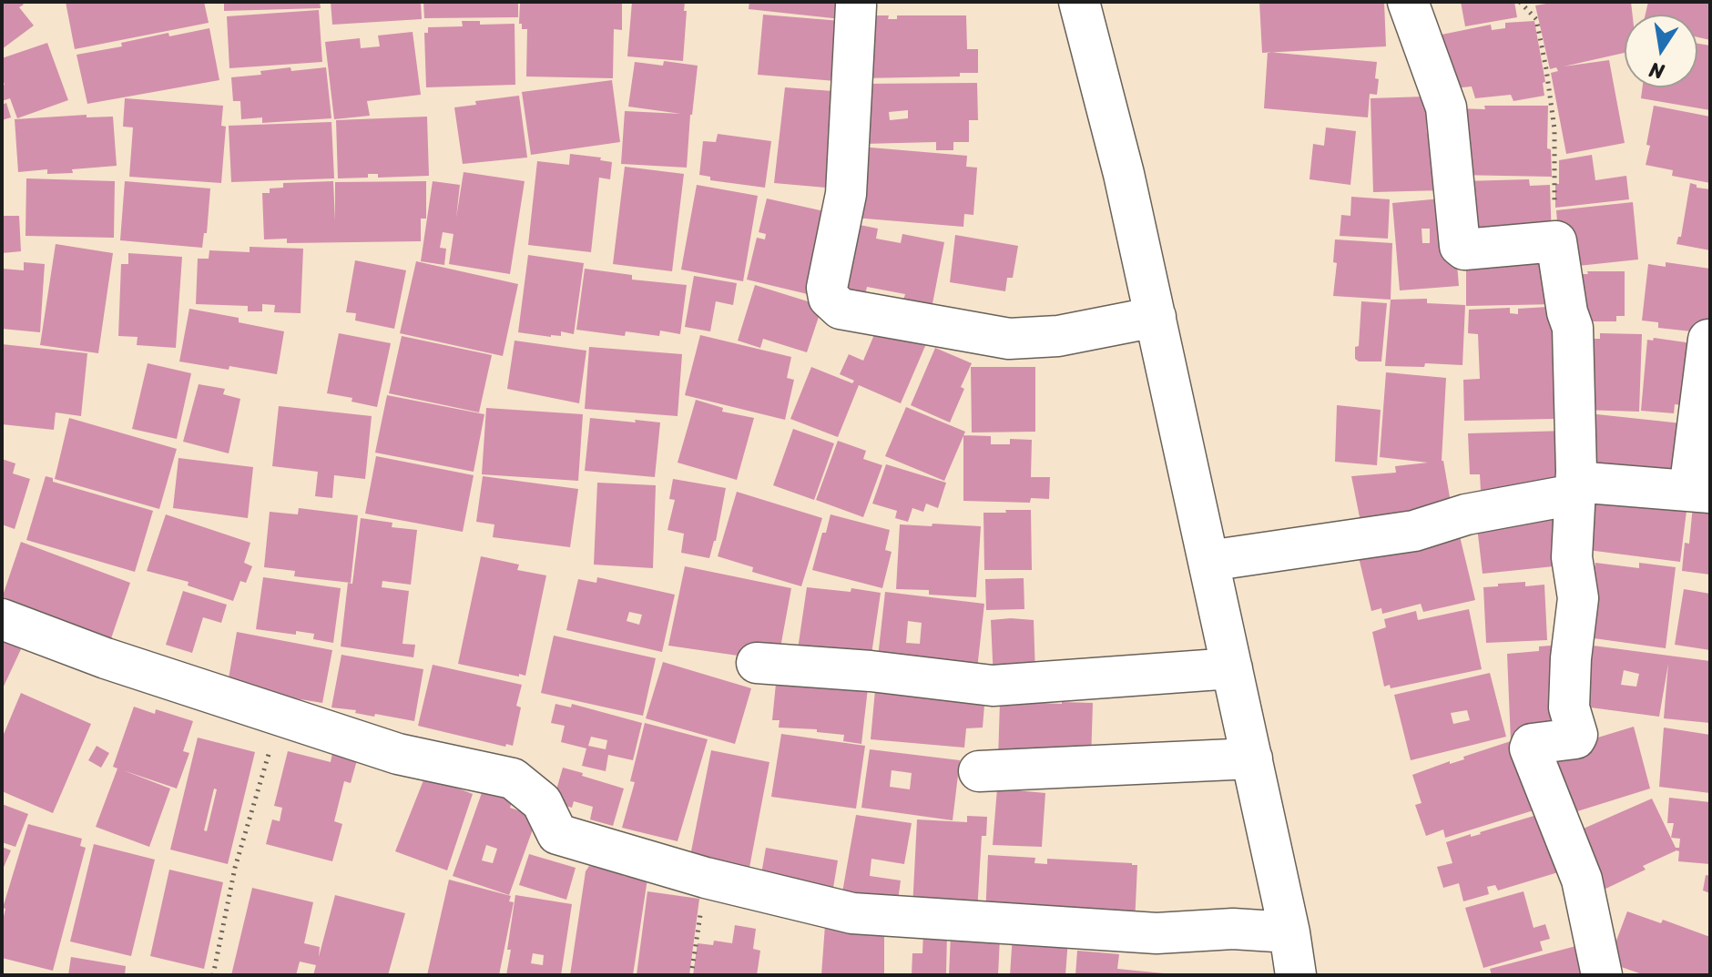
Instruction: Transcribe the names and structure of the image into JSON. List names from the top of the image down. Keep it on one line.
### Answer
{"north":"bottom"}
